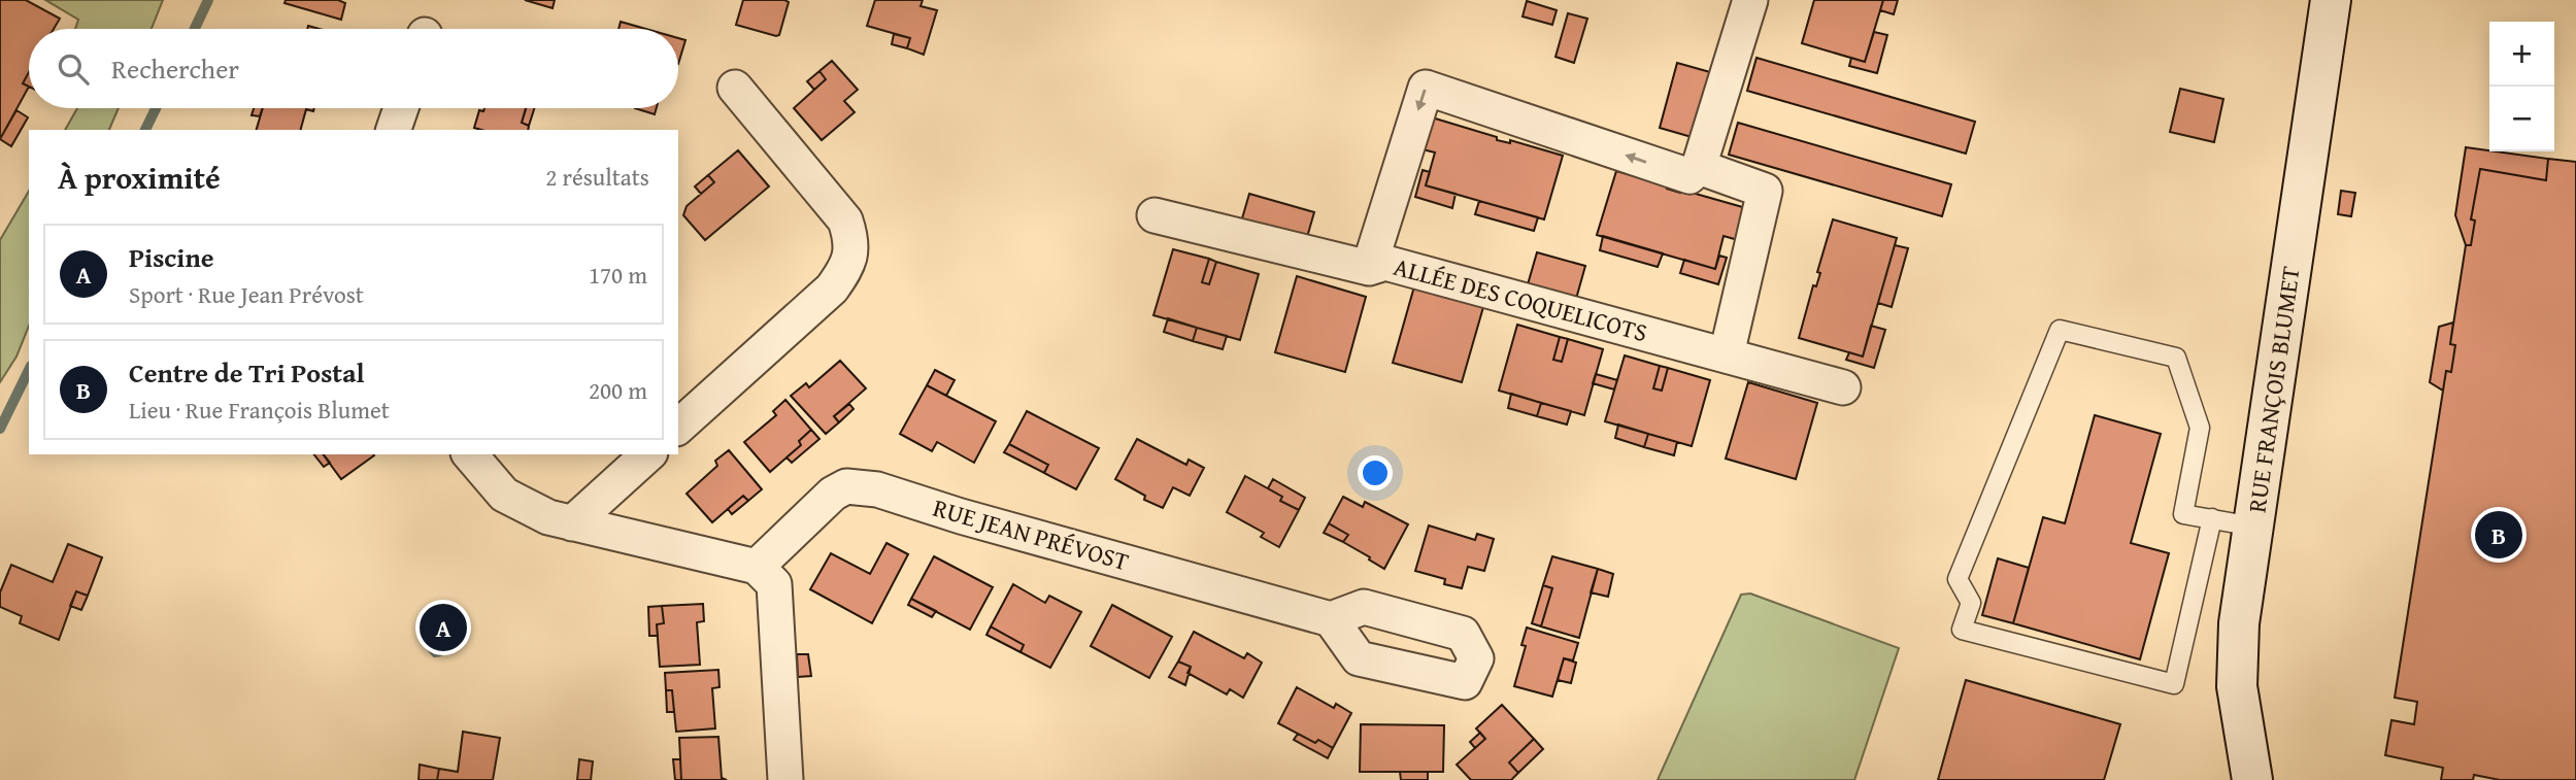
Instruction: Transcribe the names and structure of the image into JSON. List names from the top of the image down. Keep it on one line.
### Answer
{"streets":{"street":["ALLÉE DES COQUELICOTS","RUE FRANÇOIS BLUMET","RUE JEAN PRÉVOST"]},"page":{"map_buttons":["+","−"],"search":"Rechercher","heading":["À proximité","2 résultats"],"list":[{"mark":"A","name":"Piscine","note":"Sport · Rue Jean Prévost","value":"170 m"},{"mark":"B","name":"Centre de Tri Postal","note":"Lieu · Rue François Blumet","value":"200 m"}],"pins":["B","A"]}}
